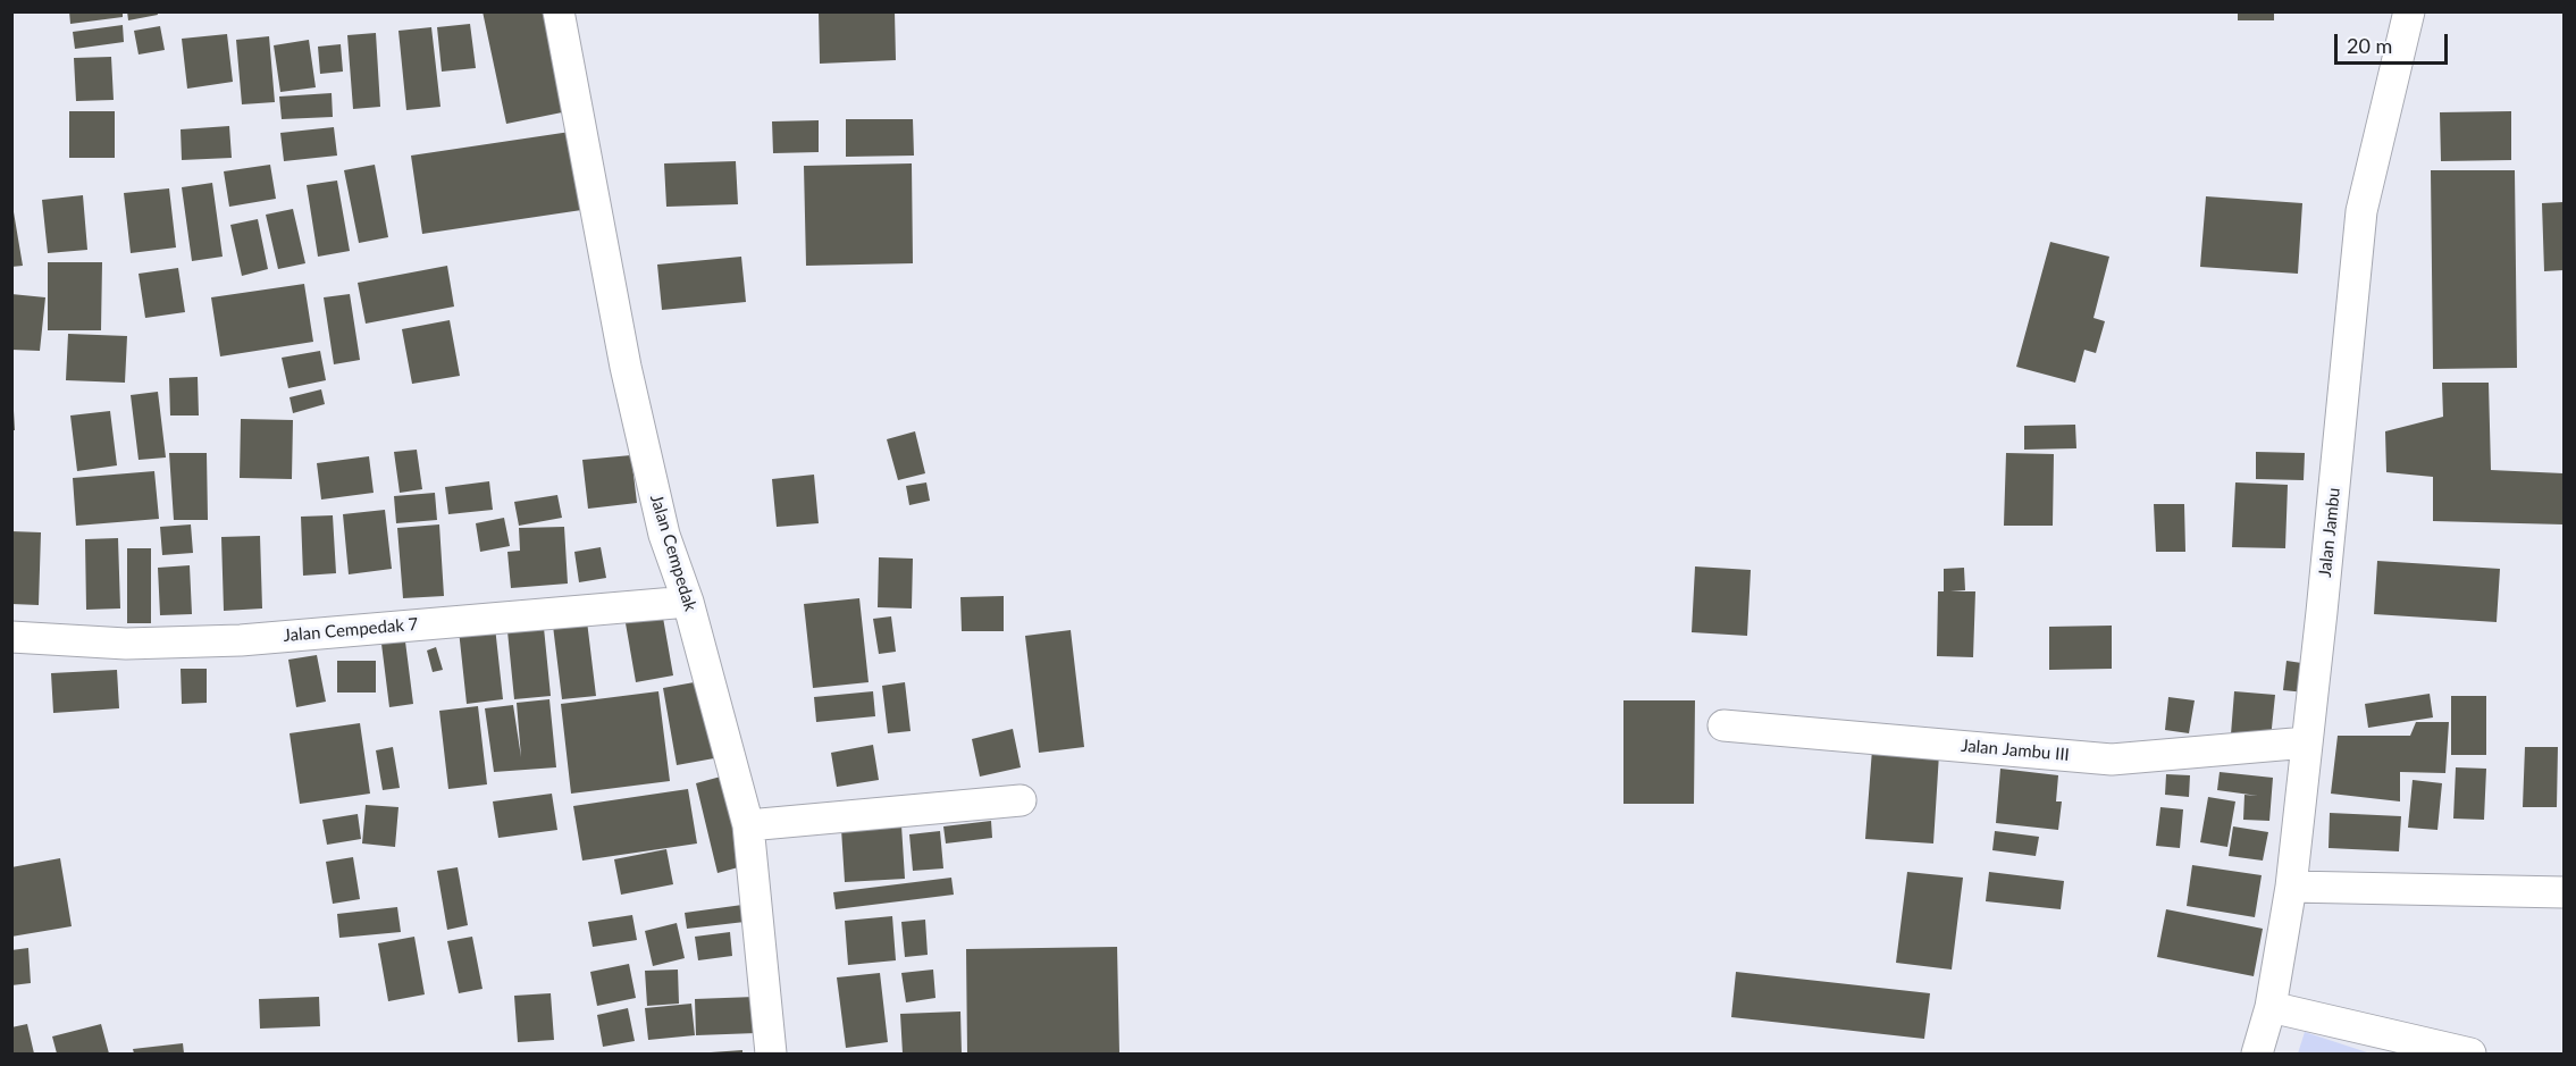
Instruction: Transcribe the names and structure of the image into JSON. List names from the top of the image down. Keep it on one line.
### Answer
{"streets":{"street":["Jalan Jambu","Jalan Cempedak","Jalan Cempedak 7","Jalan Jambu III"]},"crossings":[["Jalan Jambu","Jalan Jambu III"],["Jalan Cempedak","Jalan Cempedak 7"]],"scale_bar":"20 m"}
